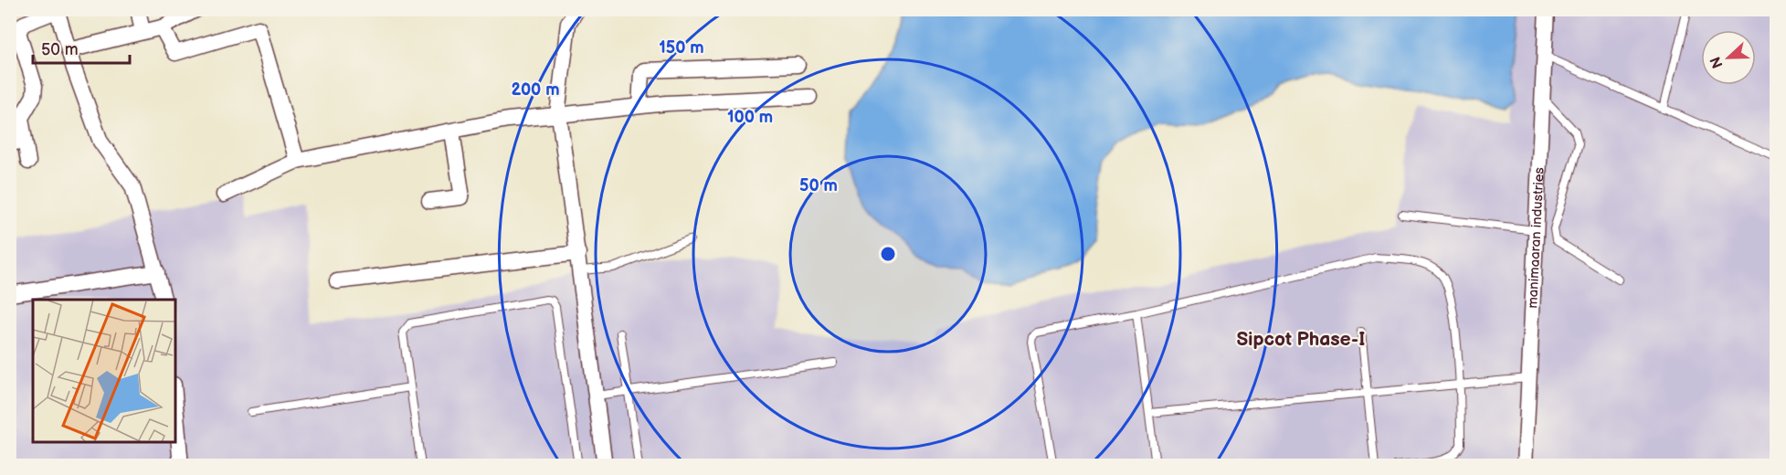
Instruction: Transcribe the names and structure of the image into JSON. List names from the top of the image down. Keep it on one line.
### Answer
{"streets":{"street":["manimaaran industries"]},"districts":["Sipcot Phase-I"],"scale_bar":"50 m","north":"left","rings":["150 m","200 m","100 m","50 m"]}
